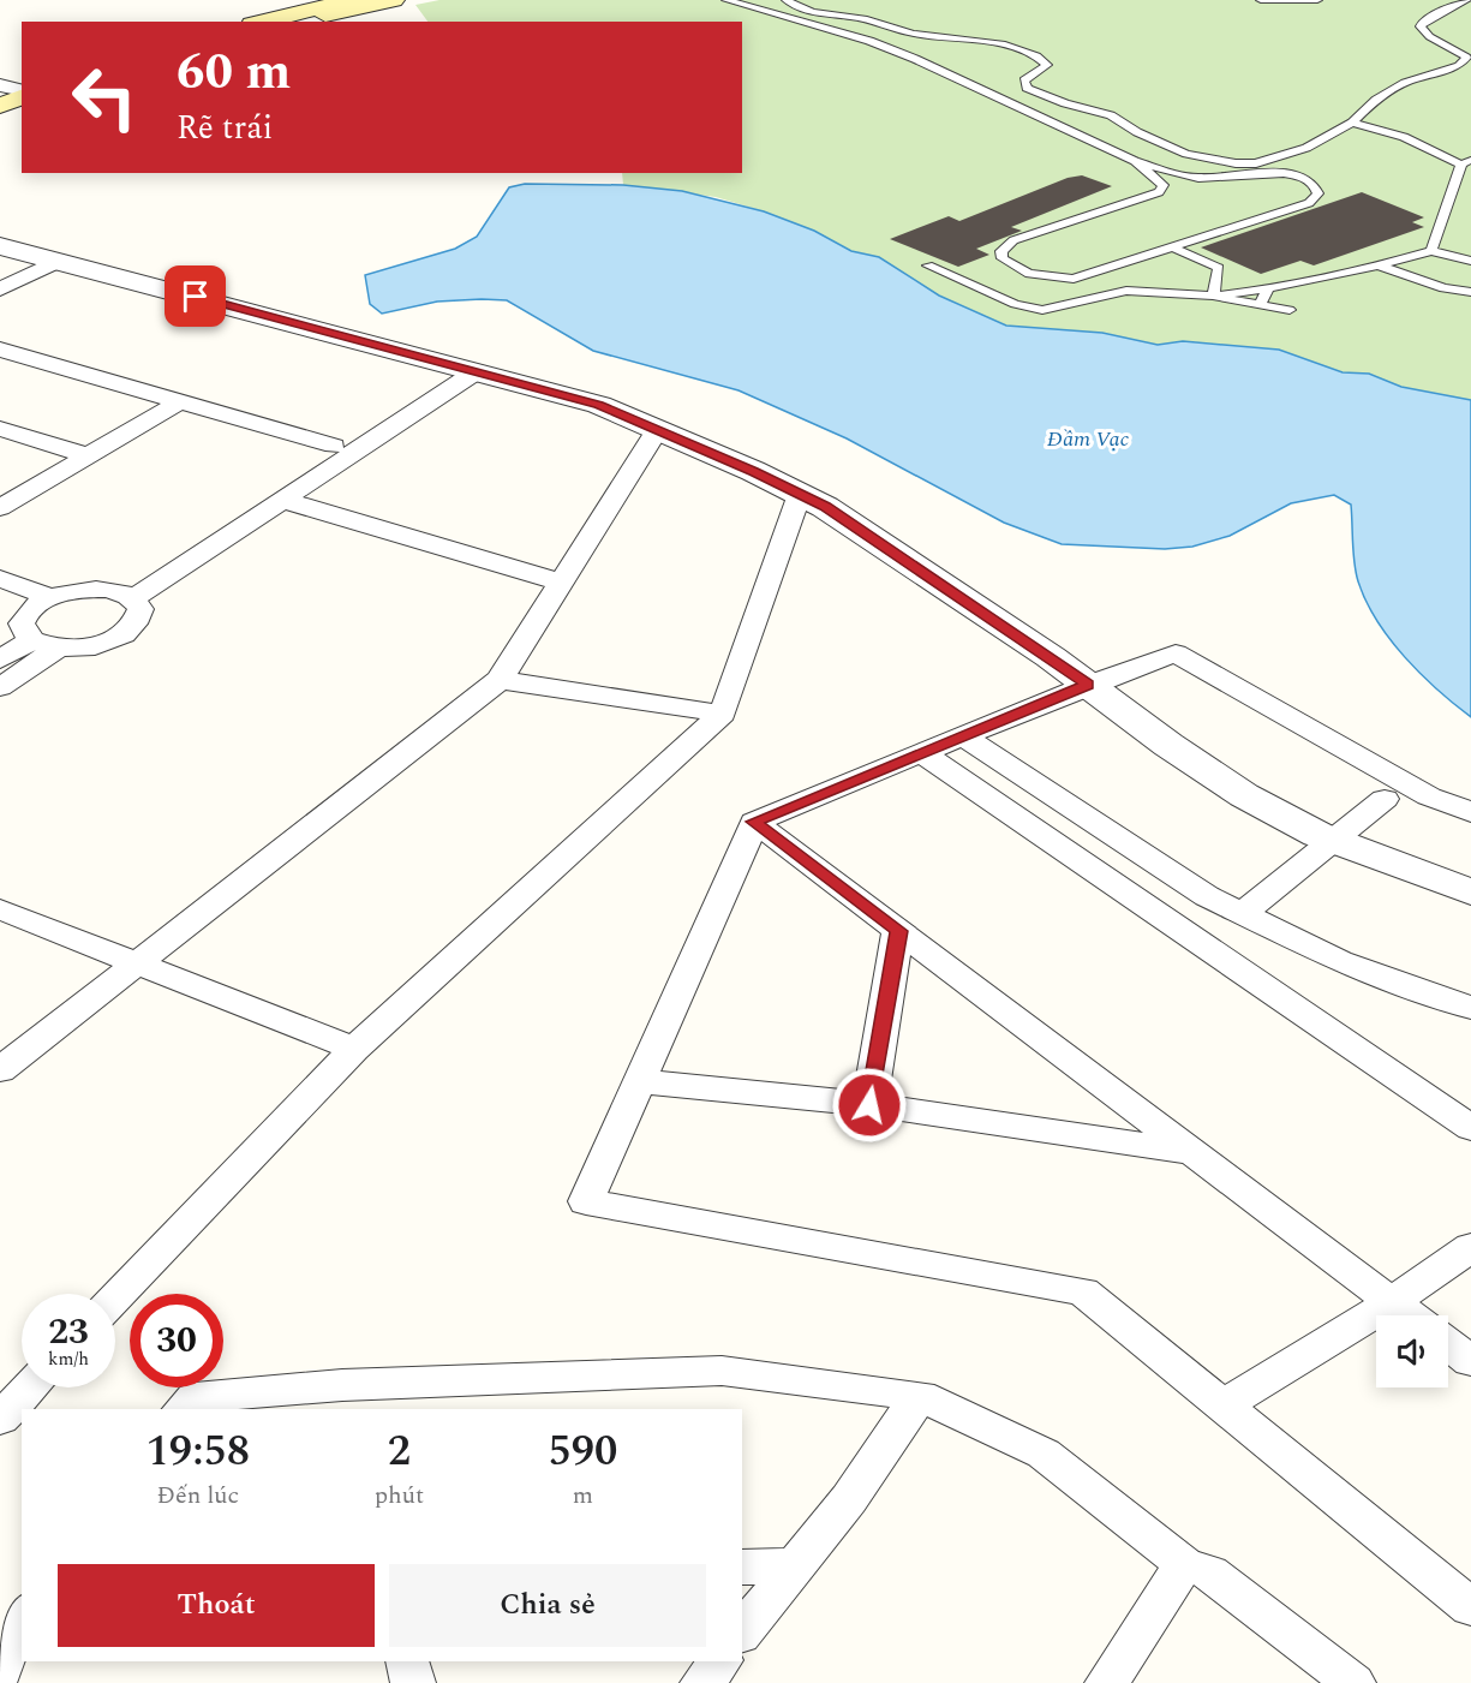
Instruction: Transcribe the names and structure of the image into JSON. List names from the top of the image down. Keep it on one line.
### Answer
{"water":["Đầm Vạc"],"page":{"turn":["60 m","Rẽ trái"],"speed":"23 km/h","limit":"30","eta":["19:58","Đến lúc","2","phút","590","m"],"buttons":["Thoát","Chia sẻ"]}}
